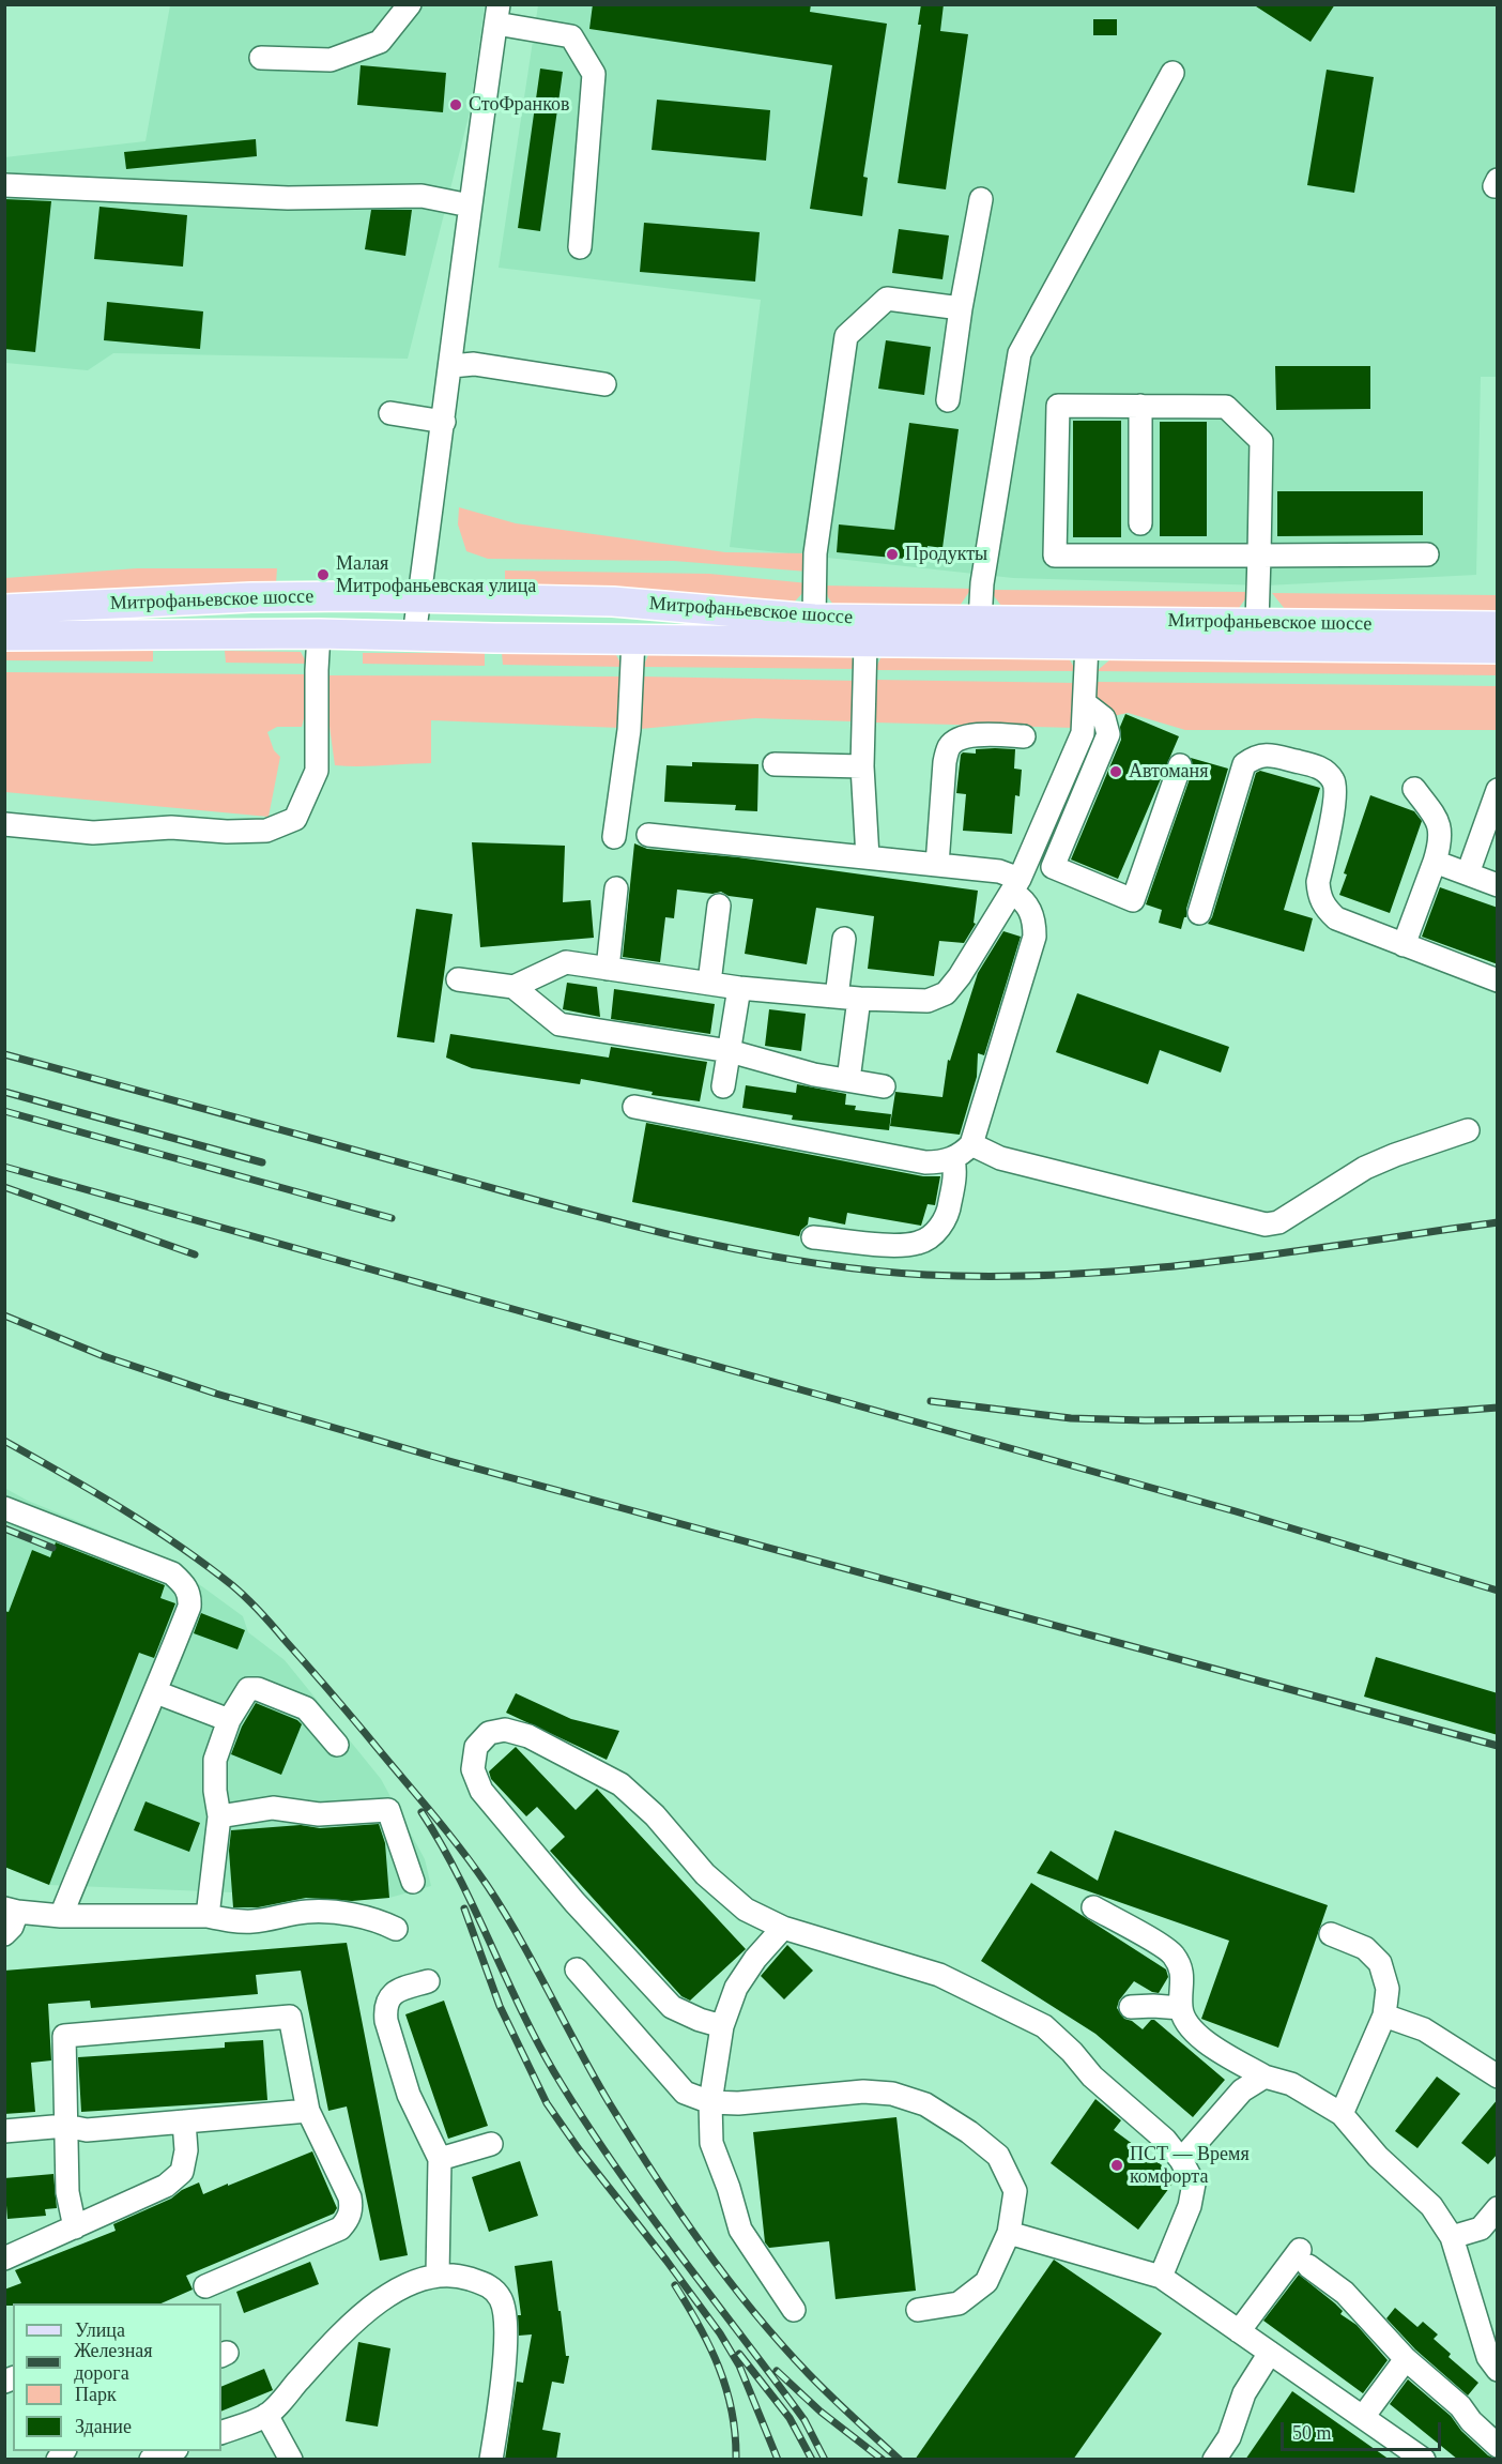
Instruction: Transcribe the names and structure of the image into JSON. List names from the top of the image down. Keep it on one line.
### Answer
{"streets":{"main road":["Митрофаньевское шоссе"]},"places":["СтоФранков","Продукты","Малая Митрофаньевская улица","Автоманя","ПСТ — Время комфорта"],"legend":["Улица","Железная дорога","Парк","Здание"],"scale_bar":"50 m"}
